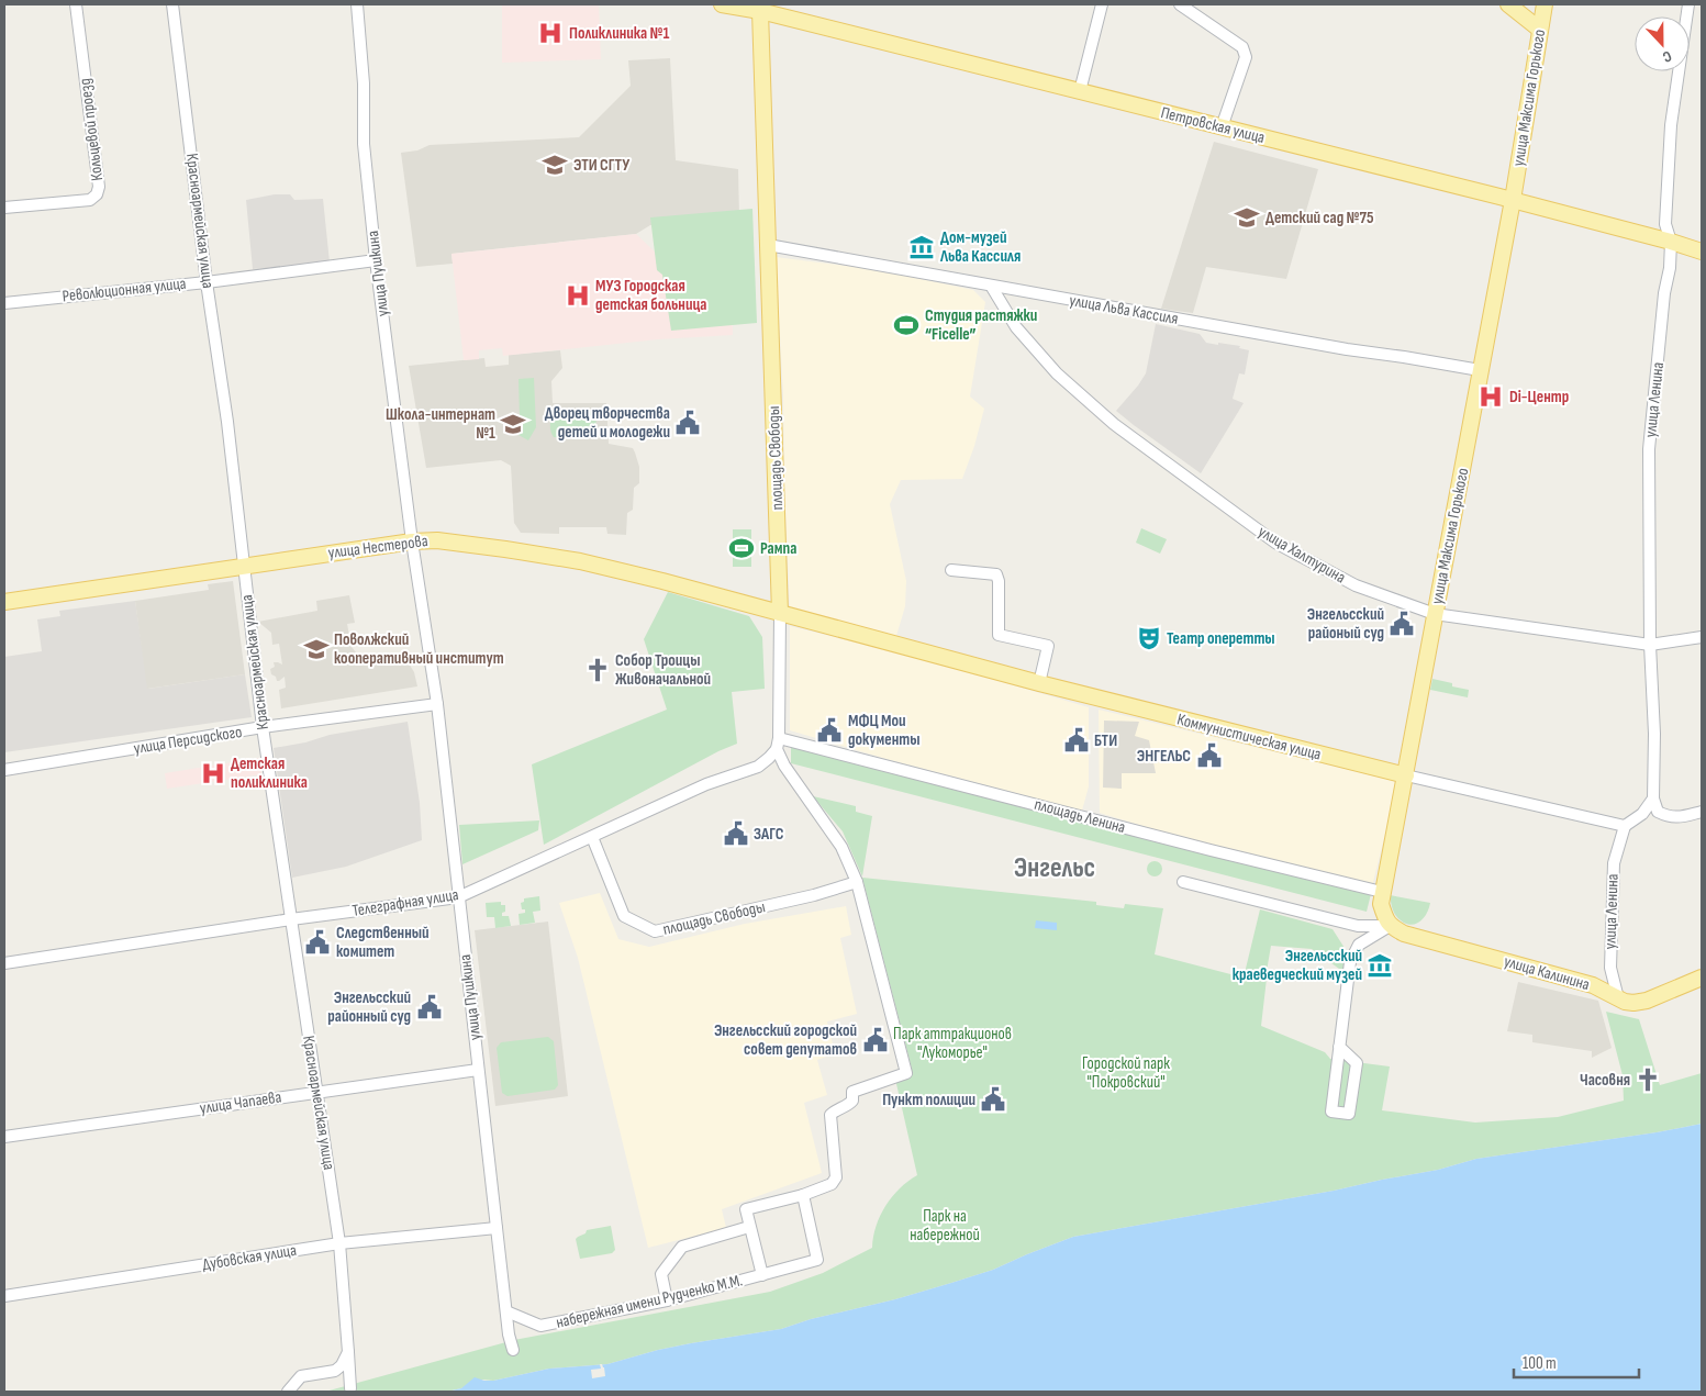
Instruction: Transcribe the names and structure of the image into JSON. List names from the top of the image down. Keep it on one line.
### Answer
{"streets":{"main road":["улица Максима Горького","Петровская улица","площадь Свободы","улица Нестерова","Коммунистическая улица","улица Калинина"],"street":["Кольцевой проезд","Красноармейская улица","улица Пушкина","Революционная улица","улица Льва Кассиля","улица Ленина","улица Халтурина","улица Персидского","площадь Ленина","Телеграфная улица","улица Чапаева","Дубовская улица","набережная имени Рудченко М.М."]},"crossings":[["улица Максима Горького","Петровская улица"],["улица Максима Горького","улица Льва Кассиля"],["улица Максима Горького","улица Халтурина"],["улица Максима Горького","Коммунистическая улица"],["улица Максима Горького","площадь Ленина"],["улица Максима Горького","улица Калинина"],["Петровская улица","улица Ленина"],["Петровская улица","площадь Свободы"],["Красноармейская улица","Революционная улица"],["Красноармейская улица","улица Нестерова"],["Красноармейская улица","улица Персидского"],["Красноармейская улица","Телеграфная улица"],["Красноармейская улица","улица Чапаева"],["Красноармейская улица","Дубовская улица"],["улица Пушкина","Революционная улица"],["улица Пушкина","улица Нестерова"],["улица Пушкина","улица Персидского"],["улица Пушкина","Телеграфная улица"],["улица Пушкина","улица Чапаева"],["улица Пушкина","Дубовская улица"],["улица Пушкина","набережная имени Рудченко М.М."],["улица Льва Кассиля","площадь Свободы"],["улица Льва Кассиля","улица Халтурина"],["улица Ленина","улица Халтурина"],["улица Ленина","Коммунистическая улица"],["улица Ленина","улица Калинина"],["площадь Свободы","улица Нестерова"],["площадь Свободы","Коммунистическая улица"],["площадь Свободы","площадь Ленина"],["площадь Свободы","Телеграфная улица"],["площадь Свободы","набережная имени Рудченко М.М."],["улица Нестерова","Коммунистическая улица"],["площадь Ленина","Телеграфная улица"]],"districts":["Энгельс"],"parks":["Парк аттракционов \"Лукоморье\"","Городской парк \"Покровский\"","Парк на набережной"],"places":{"hospital":["Поликлиника №1","МУЗ Городская детская больница","Di-Центр","Детская поликлиника"],"school or university":["ЭТИ СГТУ","Детский сад №75","Школа-интернат №1","Поволжский кооперативный институт"],"museum":["Дом-музей Льва Кассиля","Энгельсский краеведческий музей"],"sports":["Студия растяжки “Ficelle”","Рампа"],"public building":["Дворец творчества детей и молодежи","Энгельсский районый суд","МФЦ Мои документы","БТИ","ЭНГЕЛЬС","ЗАГС","Следственный комитет","Энгельсский районный суд","Энгельсский городской совет депутатов","Пункт полиции"],"theatre":["Театр оперетты"],"church":["Собор Троицы Живоначальной","Часовня"]},"scale_bar":"100 m","north":"bottom"}
